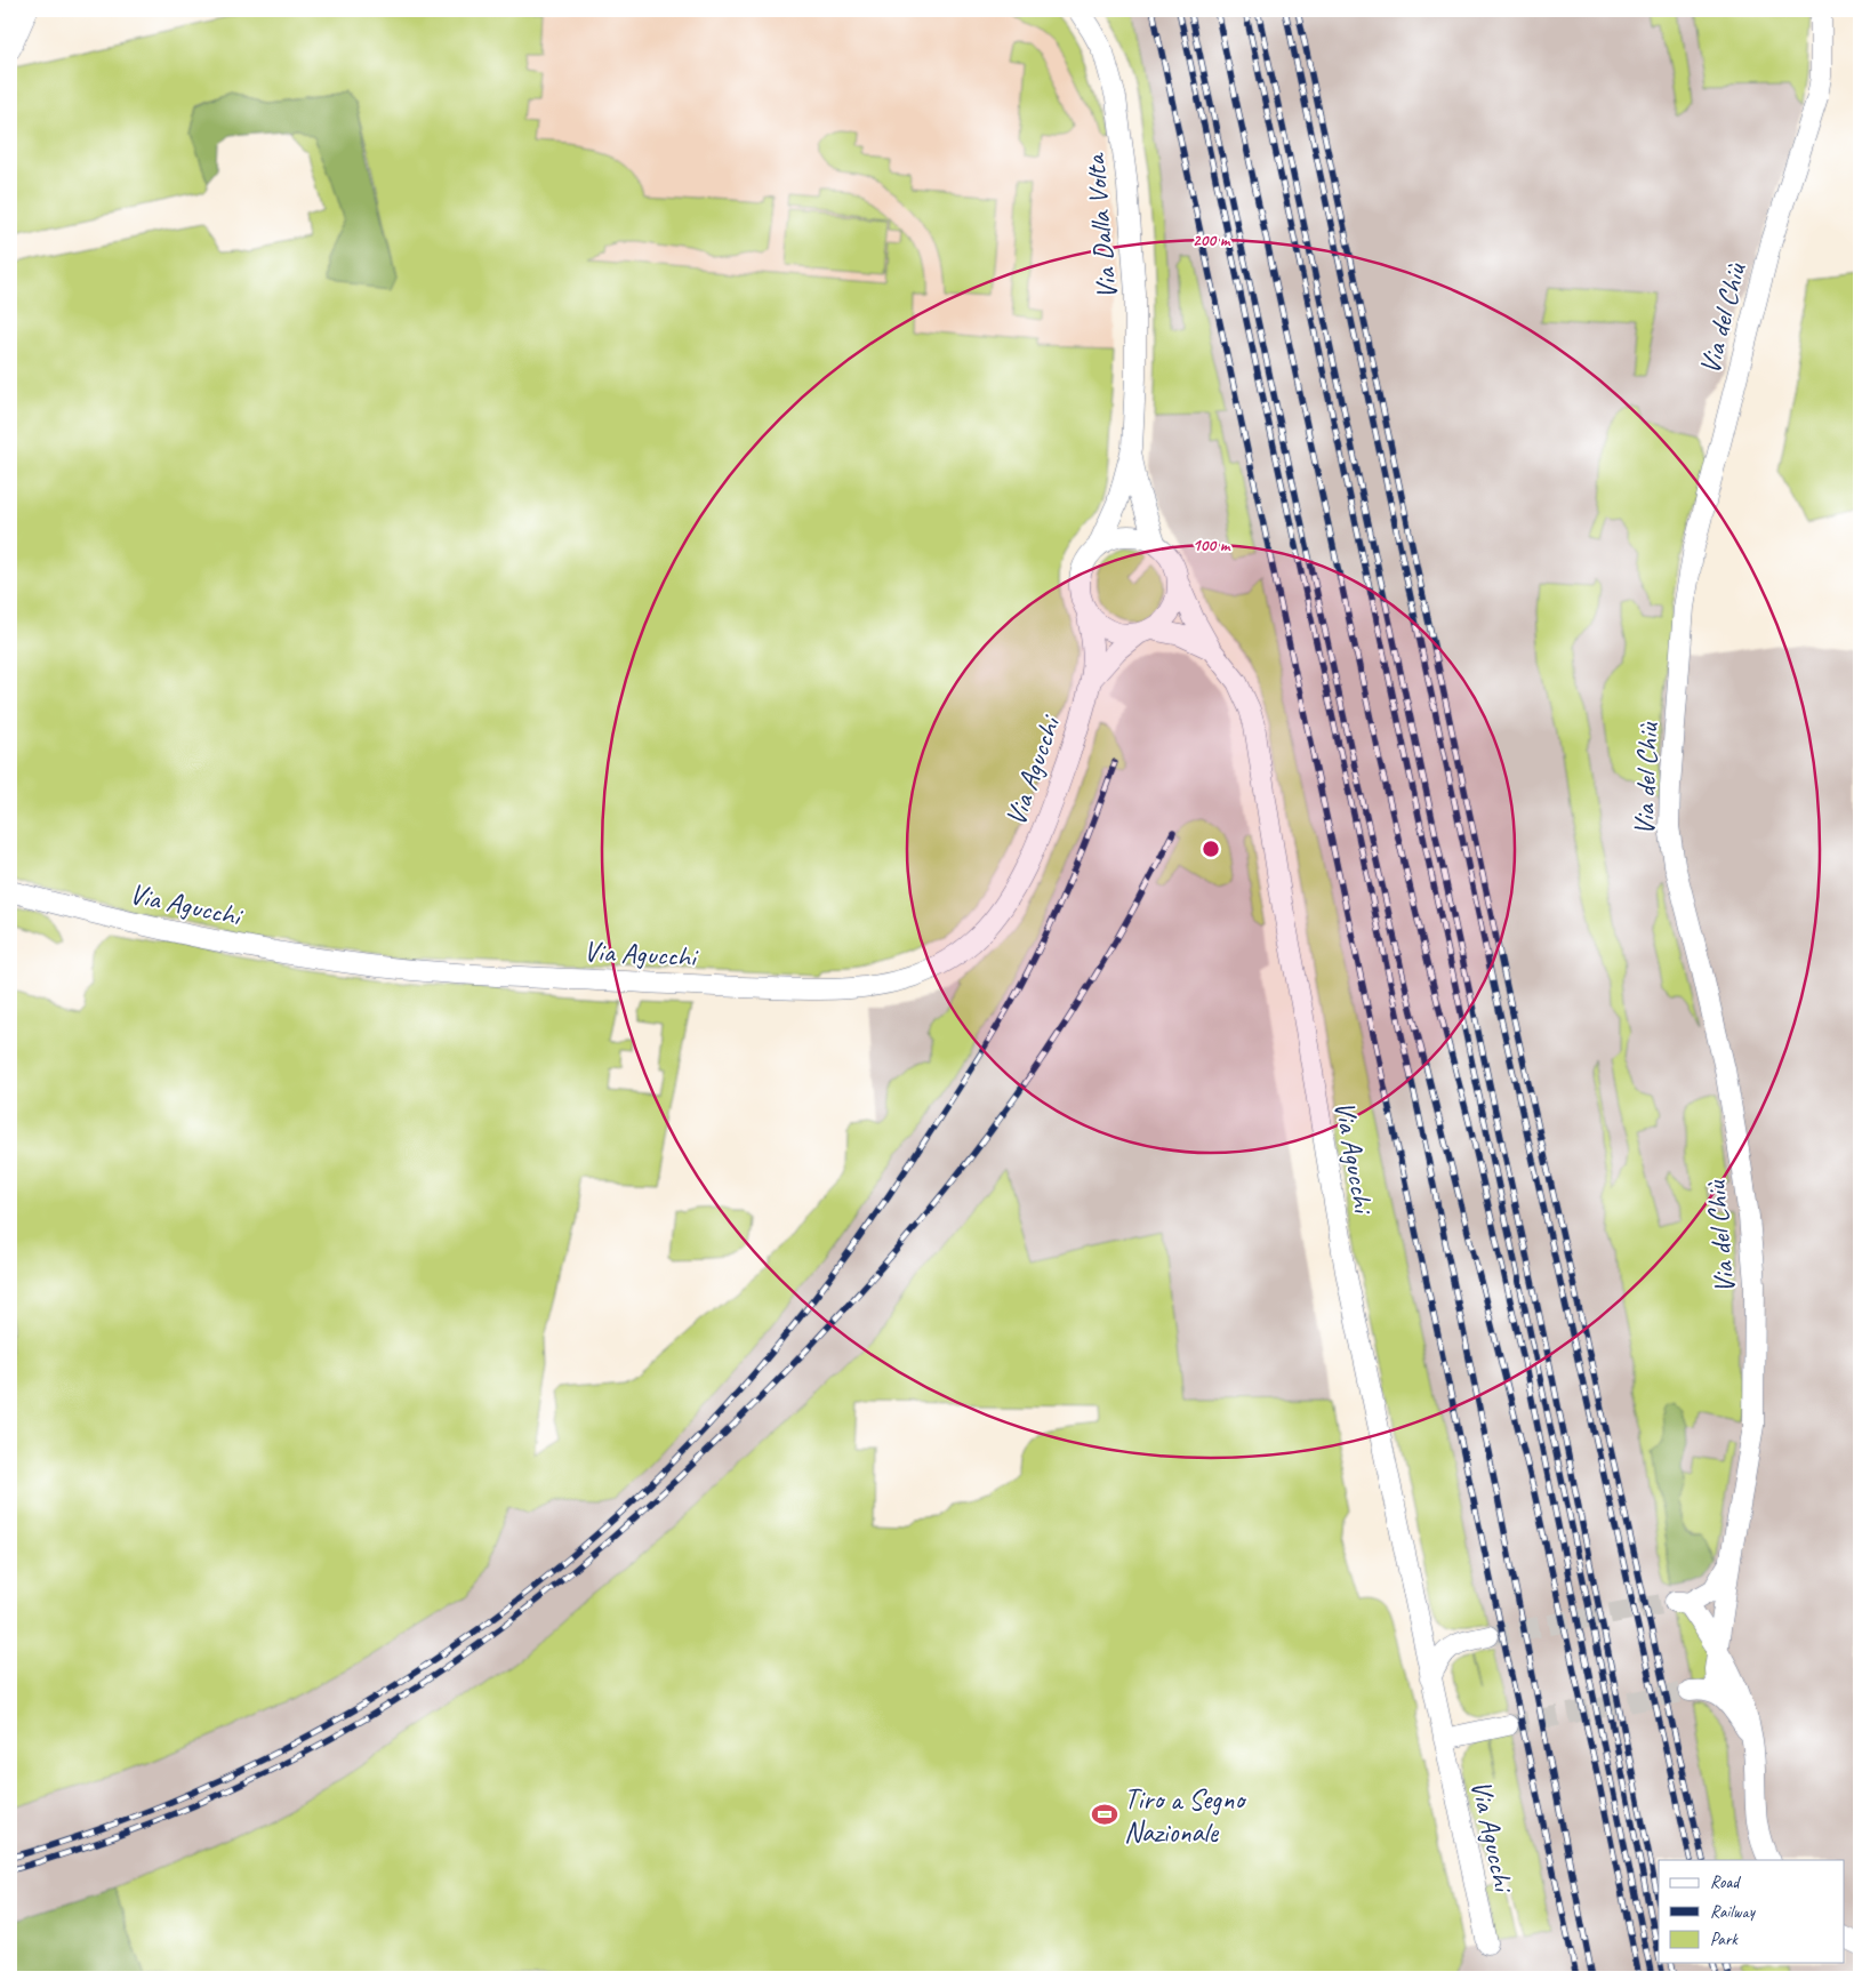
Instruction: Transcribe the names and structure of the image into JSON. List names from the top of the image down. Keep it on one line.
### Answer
{"streets":{"street":["Via Dalla Volta","Via del Chiù","Via Agucchi"]},"crossings":[["Via Dalla Volta","Via Agucchi"]],"places":{"sports":["Tiro a Segno Nazionale"]},"legend":["Road","Railway","Park"],"rings":["200 m","100 m"]}
